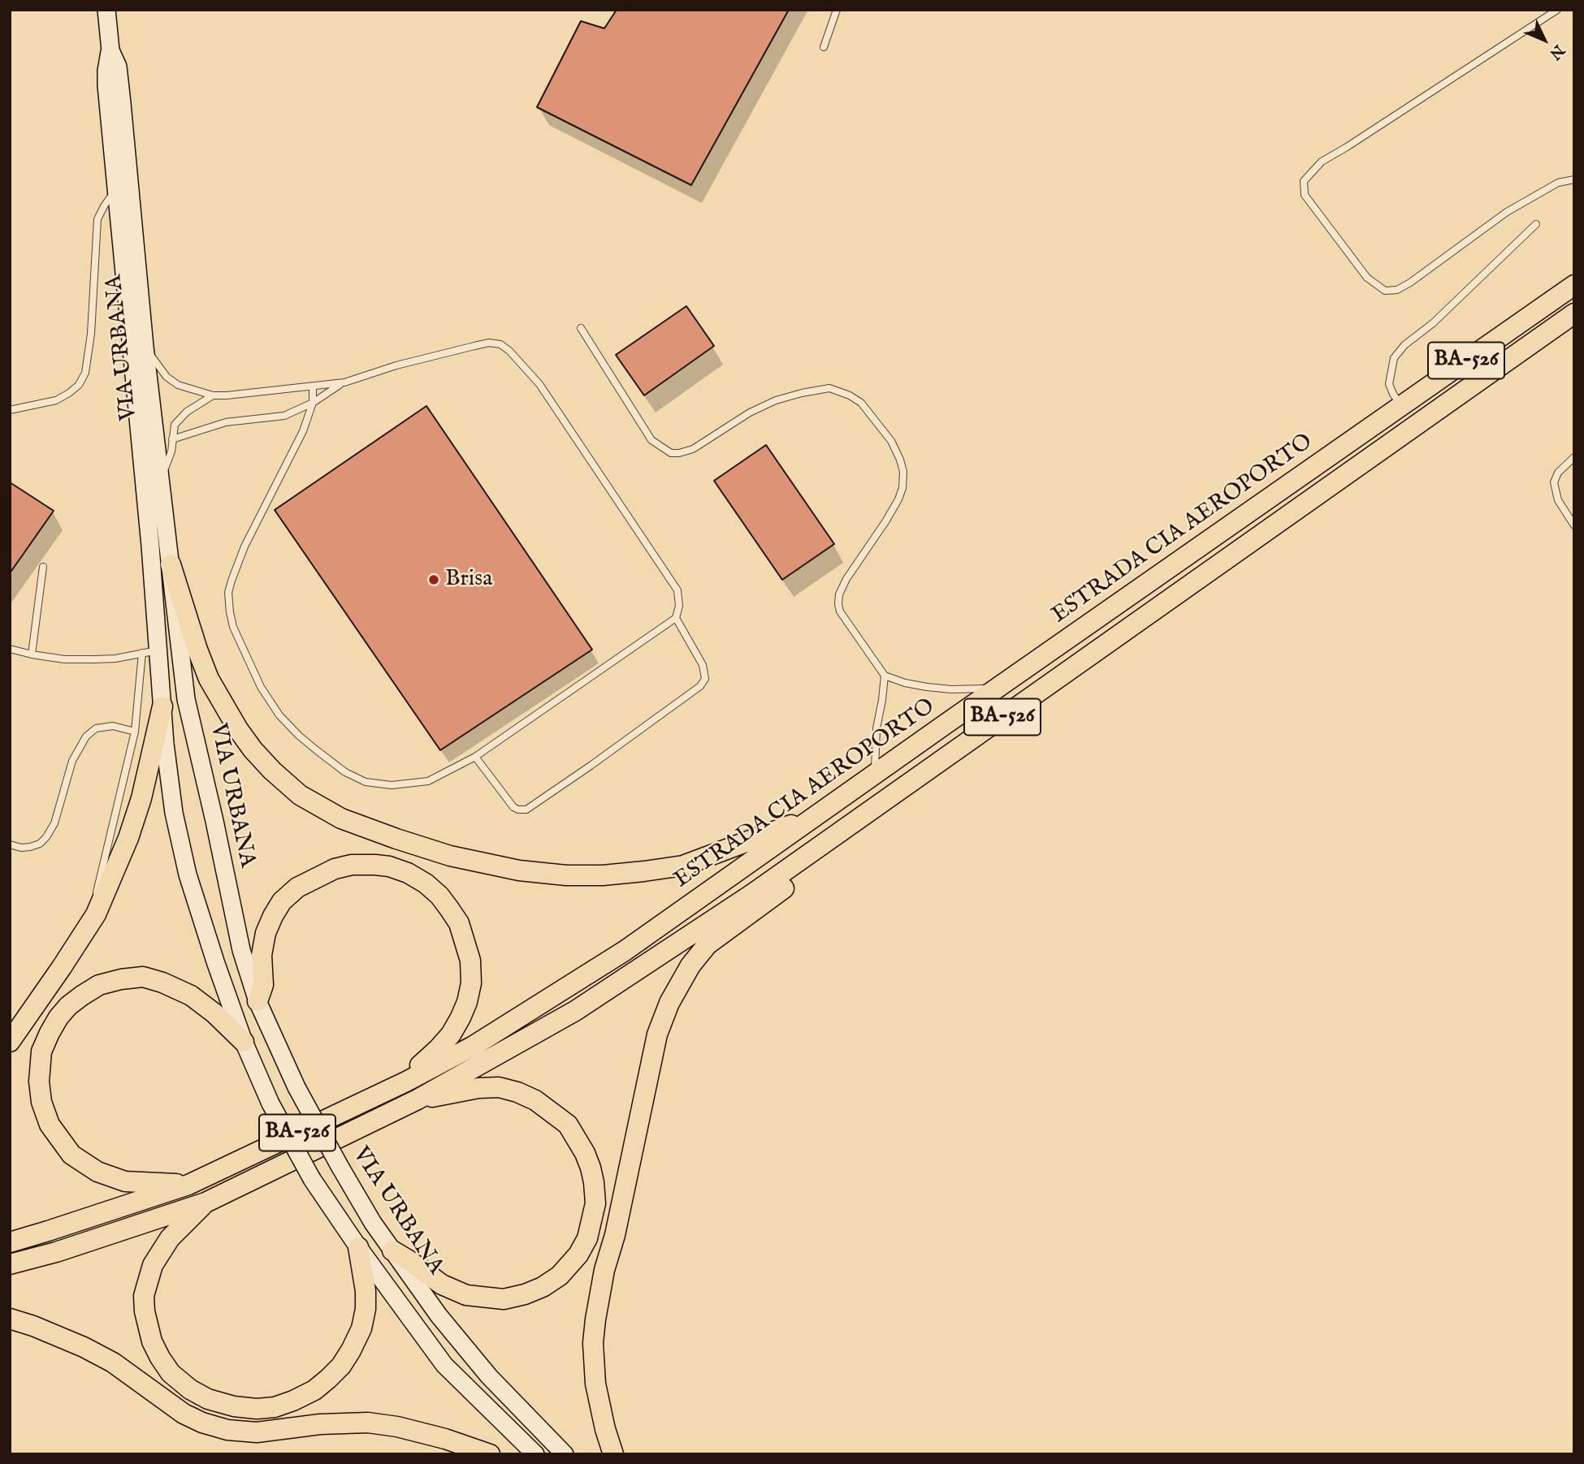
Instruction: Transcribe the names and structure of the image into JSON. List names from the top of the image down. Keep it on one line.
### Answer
{"streets":{"highway":["BA-526","ESTRADA CIA AEROPORTO"],"main road":["VIA URBANA"]},"places":["Brisa"],"north":"bottom right"}
